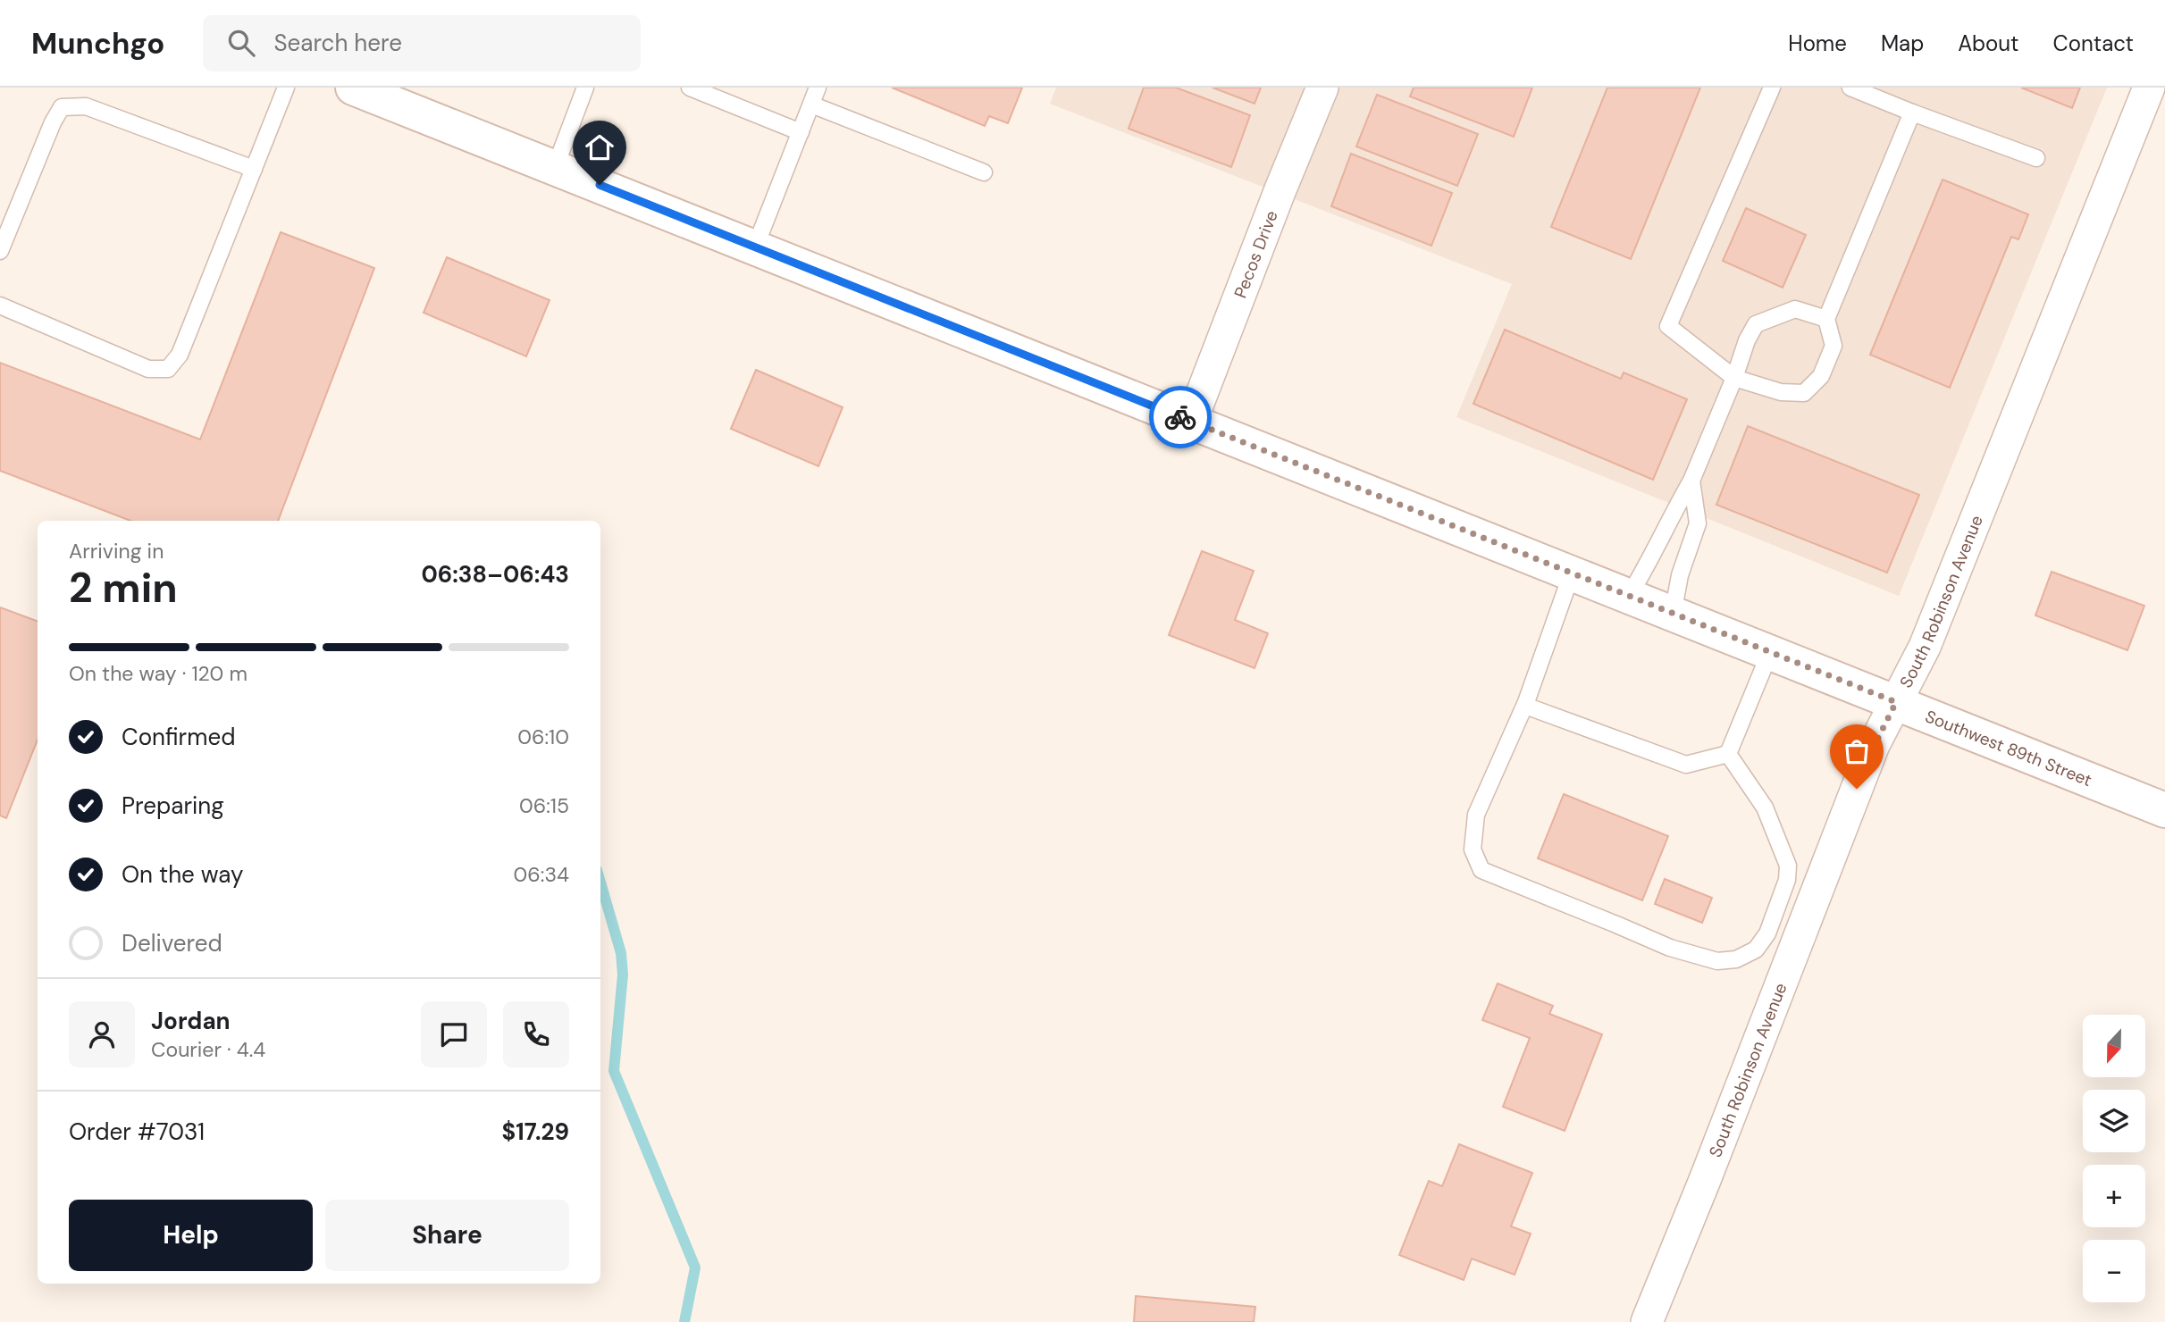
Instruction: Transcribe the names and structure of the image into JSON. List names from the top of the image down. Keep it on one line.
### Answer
{"streets":{"main road":["Southwest 89th Street"],"street":["Pecos Drive","South Robinson Avenue"]},"crossings":[["Pecos Drive","Southwest 89th Street"],["South Robinson Avenue","Southwest 89th Street"]],"north":"bottom","page":{"header":"Munchgo","search":"Search here","nav":["Home","Map","About","Contact"],"heading":["2 min","Arriving in","06:38–06:43"],"panel":["Jordan","Courier · 4.4","Order #7031","$17.29"],"bar":"On the way · 120 m","list":[["Confirmed","06:10"],["Preparing","06:15"],["On the way","06:34"],"Delivered"],"map_buttons":["+","−"],"buttons":["Help","Share"]}}
